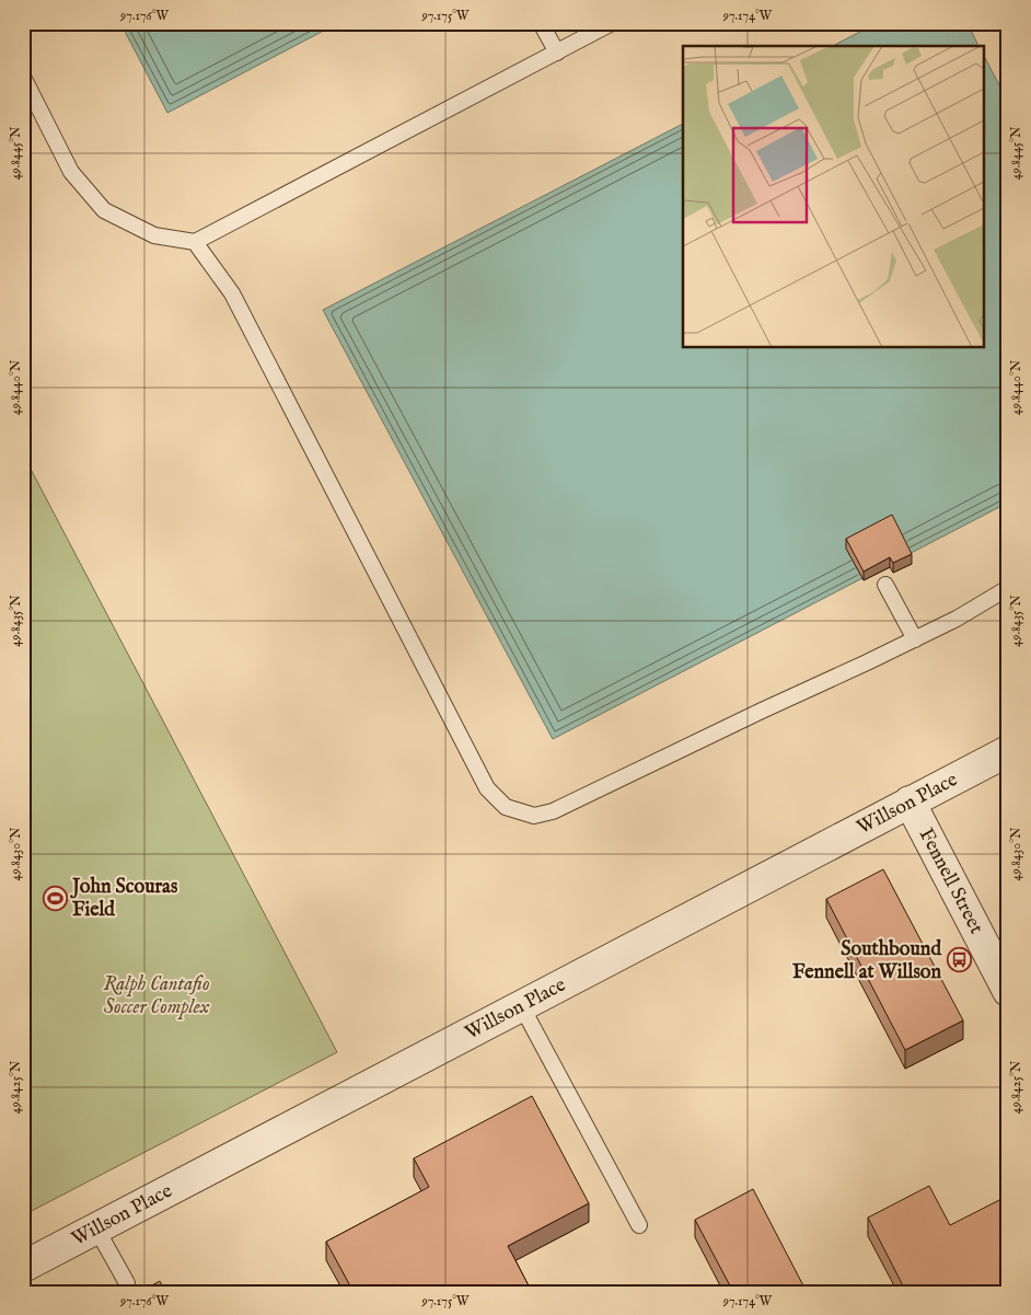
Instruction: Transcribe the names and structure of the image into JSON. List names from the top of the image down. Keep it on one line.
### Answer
{"streets":{"street":["Willson Place","Fennell Street"]},"crossings":[["Willson Place","Fennell Street"]],"parks":["Ralph Cantafio Soccer Complex"],"places":{"sports":["John Scouras Field"],"bus stop":["Southbound Fennell at Willson"]},"coordinates":["97.176°W","97.175°W","97.174°W","49.8445°N","49.8440°N","49.8435°N","49.8430°N","49.8425°N"]}
